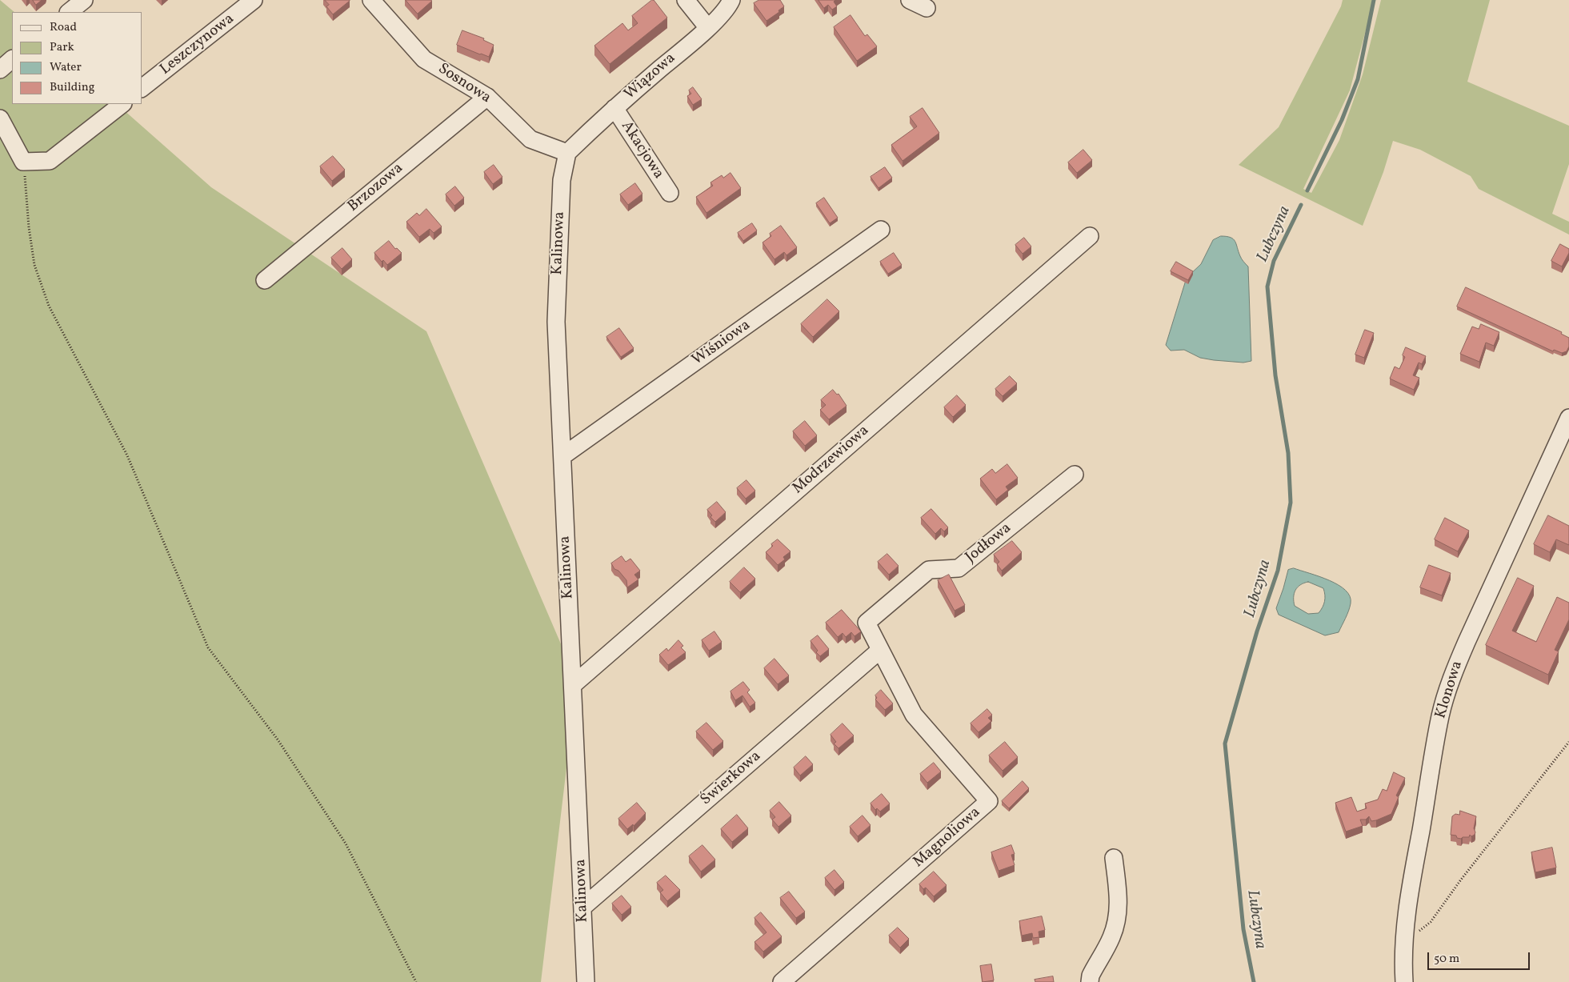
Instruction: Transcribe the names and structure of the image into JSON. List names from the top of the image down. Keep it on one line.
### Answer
{"streets":{"street":["Leszczynowa","Wiązowa","Sosnowa","Akacjowa","Brzozowa","Kalinowa","Wiśniowa","Modrzewiowa","Jodłowa","Klonowa","Świerkowa","Magnoliowa"]},"crossings":[["Wiązowa","Sosnowa"],["Wiązowa","Akacjowa"],["Wiązowa","Kalinowa"],["Sosnowa","Brzozowa"],["Sosnowa","Kalinowa"],["Kalinowa","Wiśniowa"],["Kalinowa","Modrzewiowa"],["Kalinowa","Świerkowa"],["Jodłowa","Świerkowa"],["Jodłowa","Magnoliowa"],["Świerkowa","Magnoliowa"]],"water":["Lubczyna"],"legend":["Road","Park","Water","Building"],"scale_bar":"50 m"}
